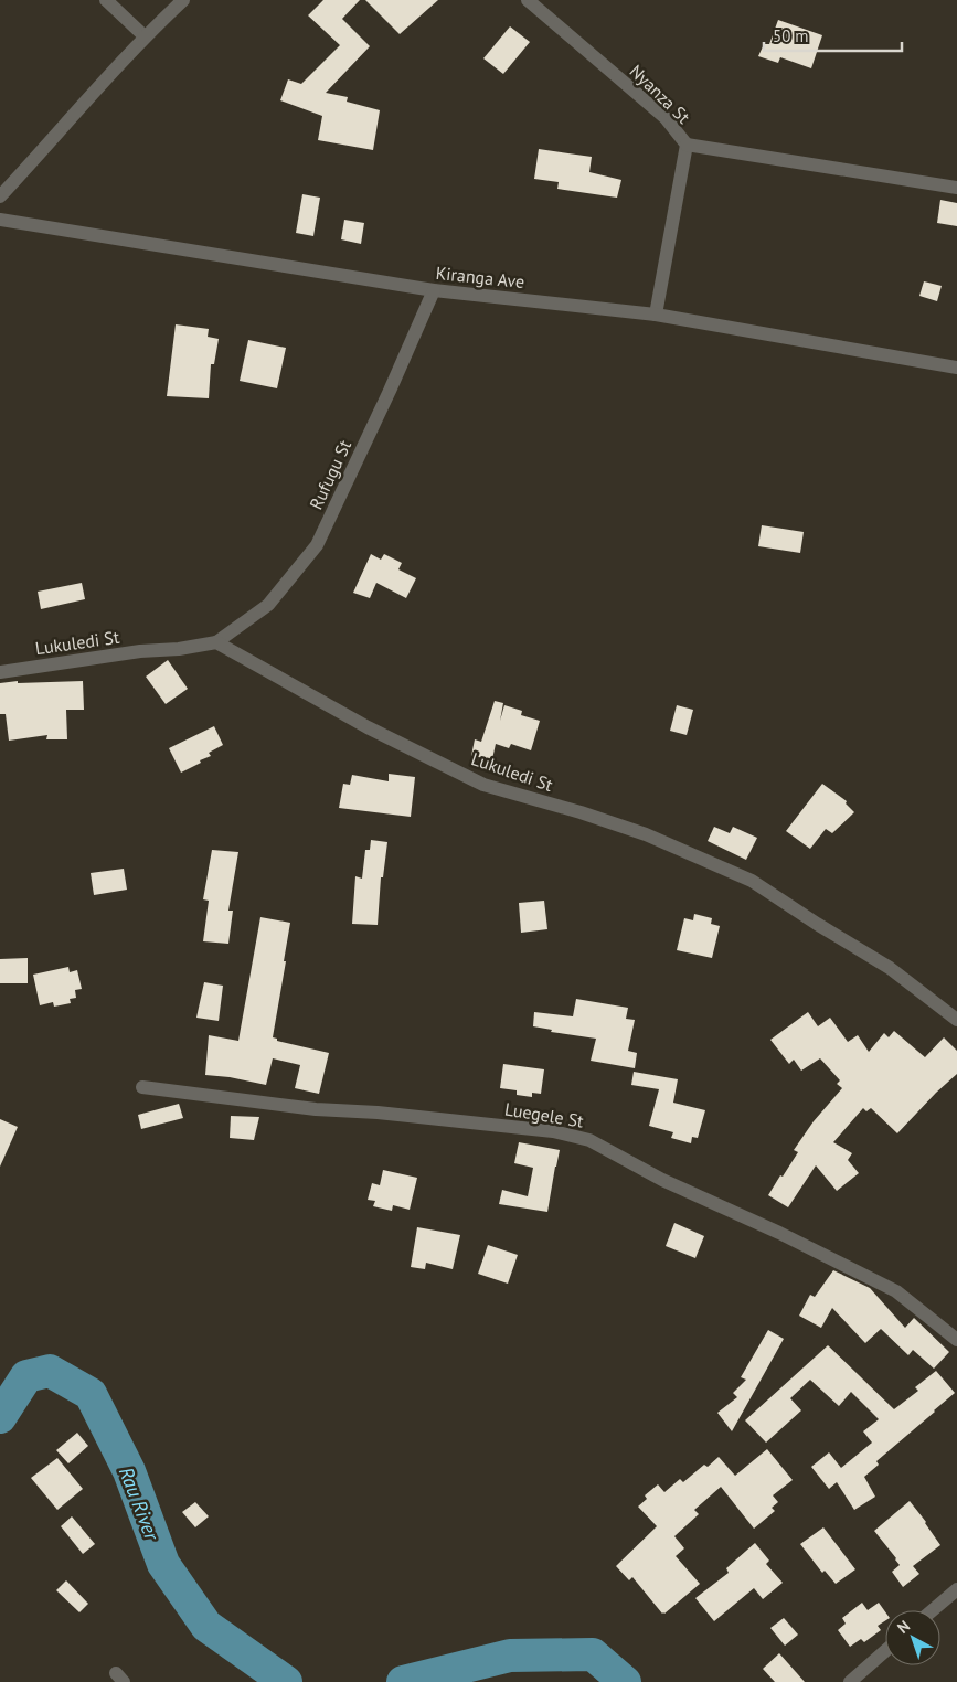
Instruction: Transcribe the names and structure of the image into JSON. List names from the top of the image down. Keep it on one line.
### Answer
{"streets":{"street":["Nyanza St","Kiranga Ave","Rufugu St","Lukuledi St","Luegele St"]},"crossings":[["Nyanza St","Kiranga Ave"],["Kiranga Ave","Rufugu St"],["Rufugu St","Lukuledi St"]],"water":["Rau River"],"scale_bar":"50 m","north":"top left"}
